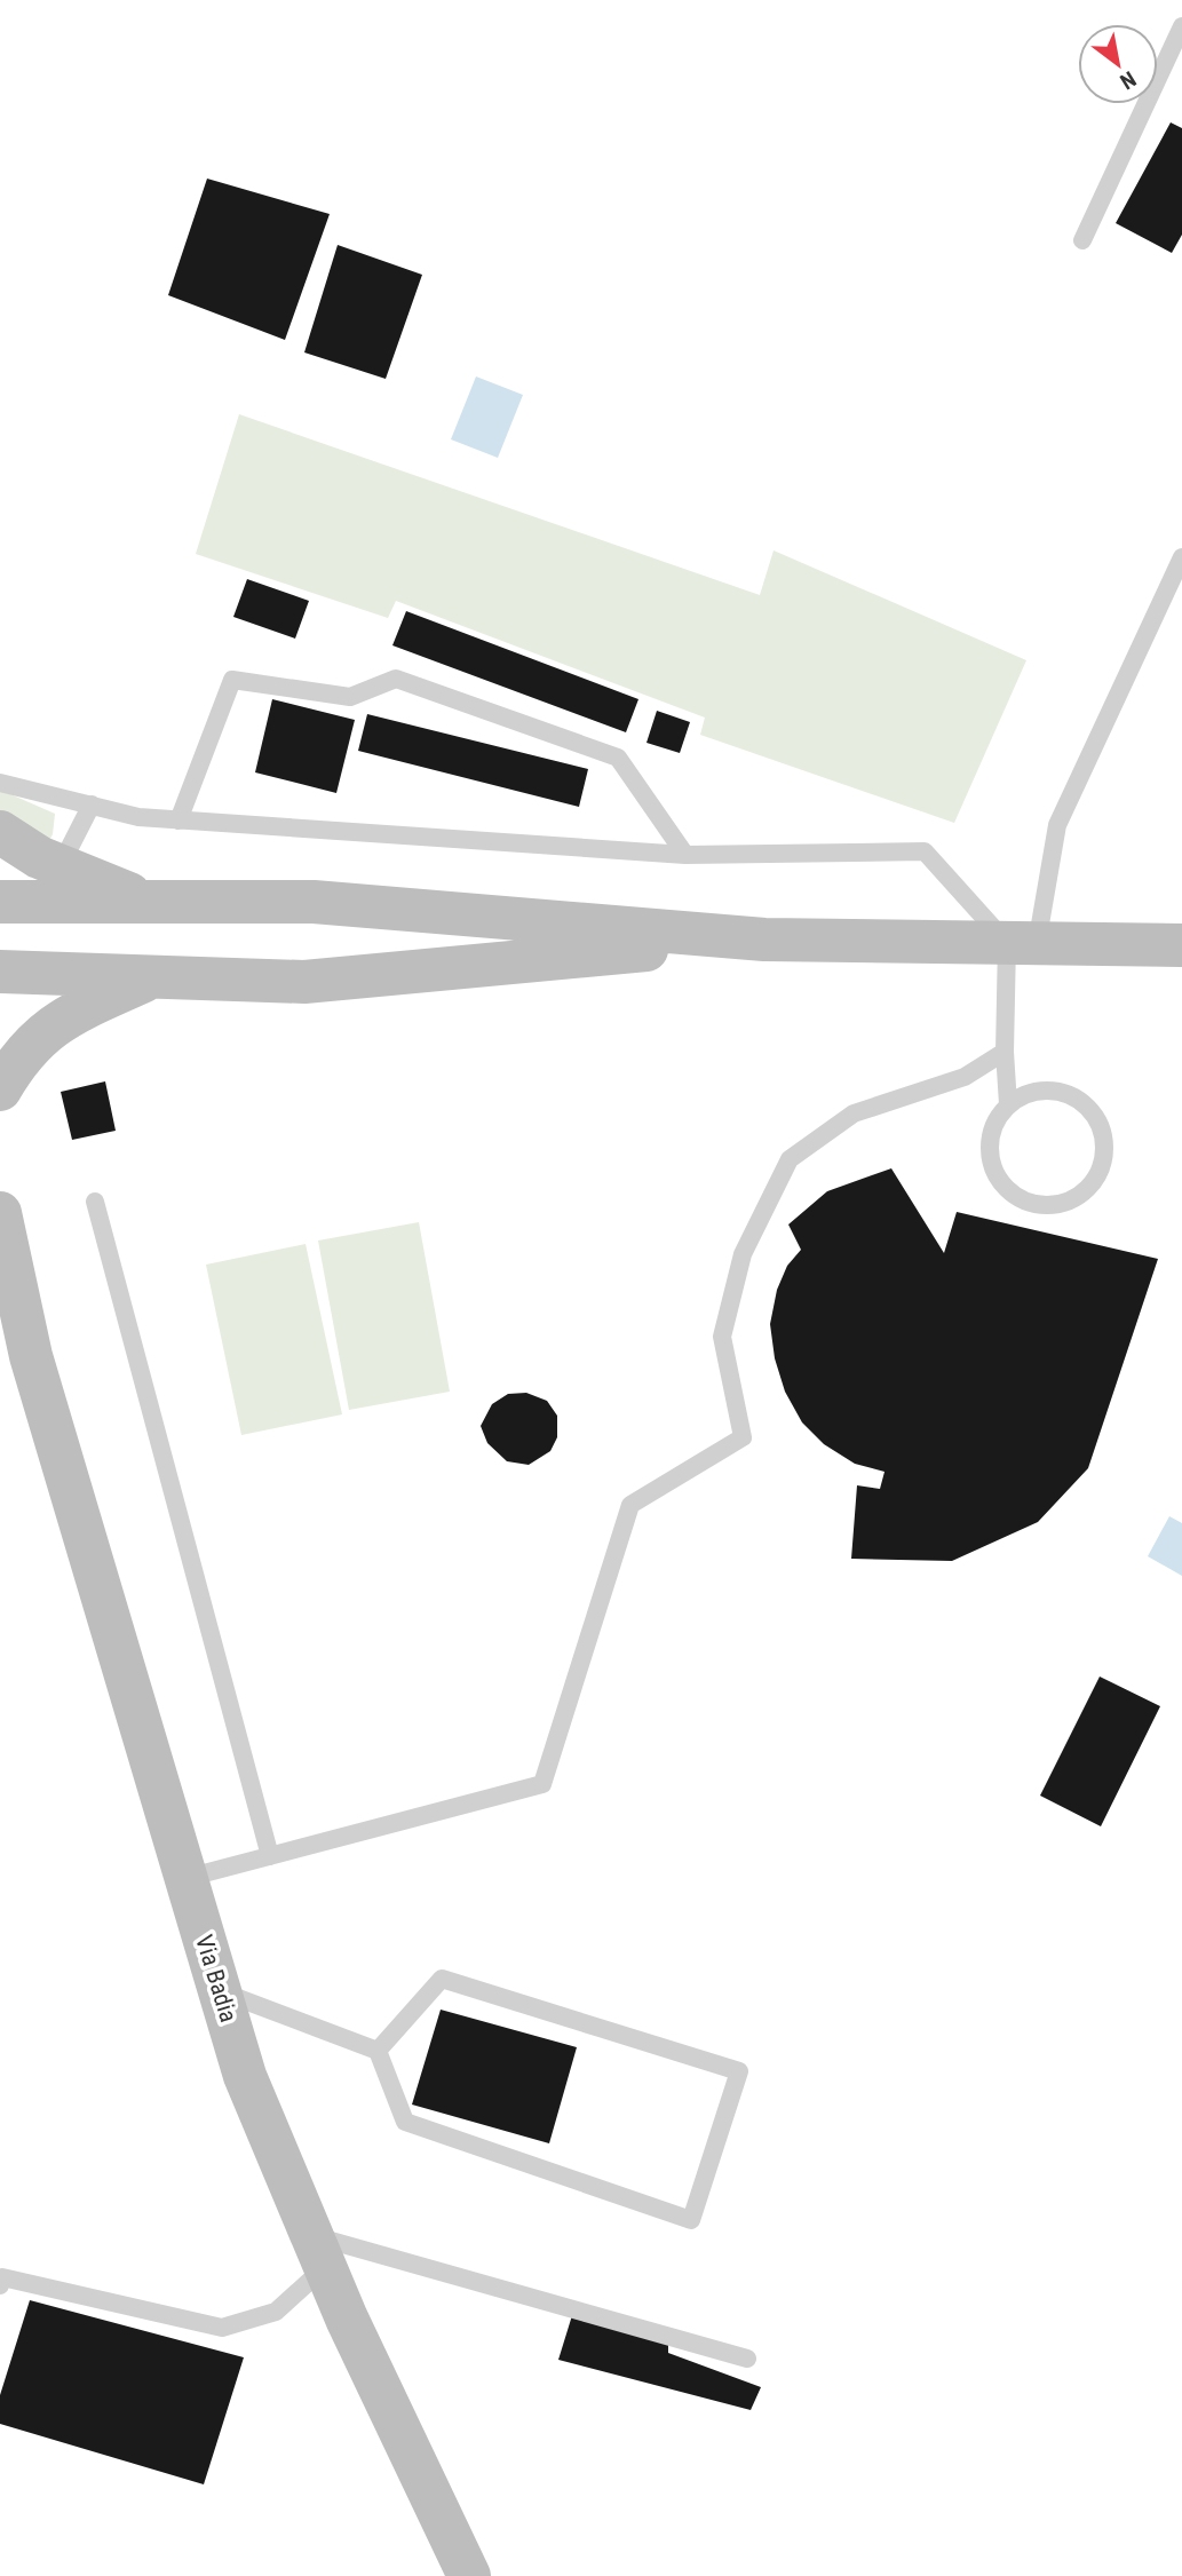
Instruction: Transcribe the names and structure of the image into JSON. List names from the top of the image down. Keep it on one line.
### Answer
{"streets":{"main road":["Via Badia"]},"north":"bottom right"}
